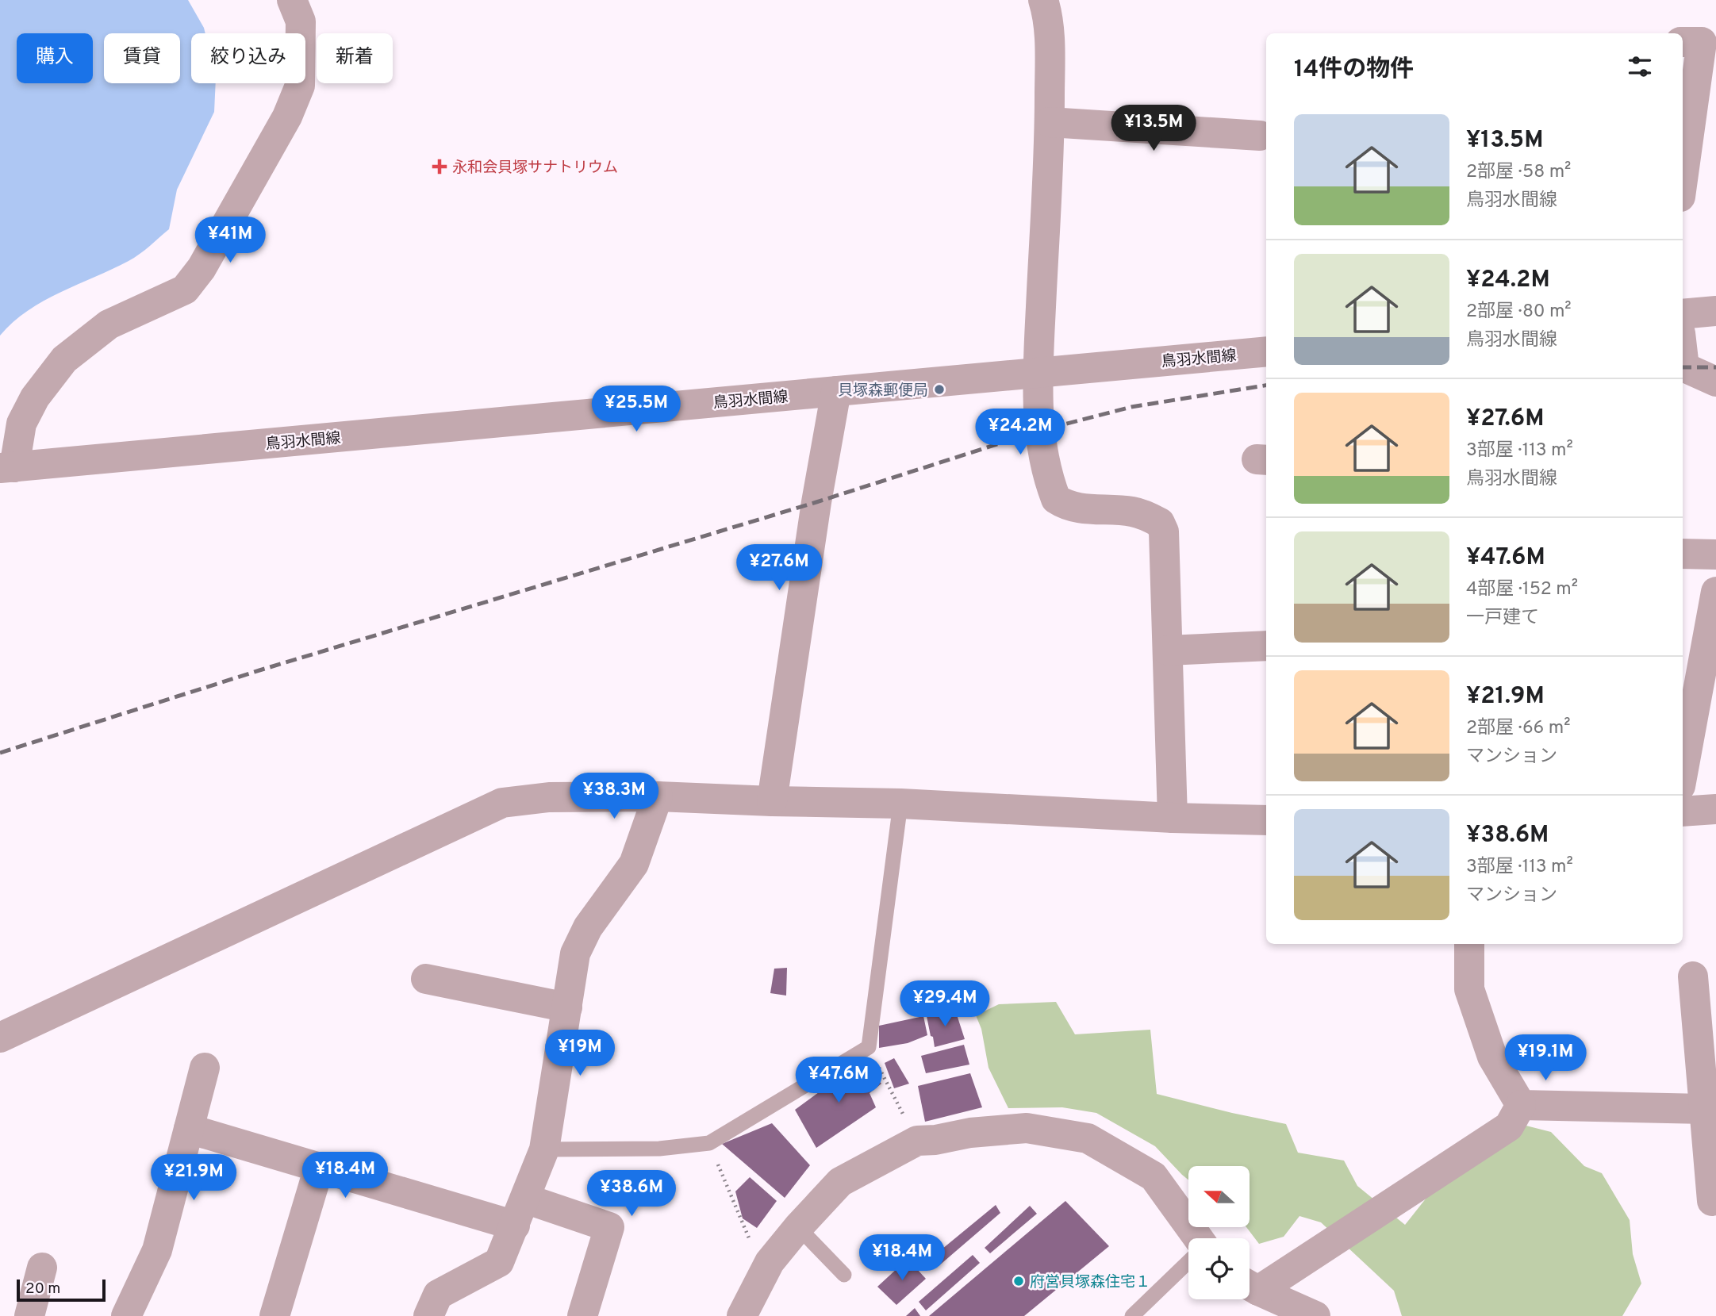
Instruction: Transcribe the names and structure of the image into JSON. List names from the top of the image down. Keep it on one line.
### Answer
{"streets":{"street":["鳥羽水間線"]},"places":{"health":["永和会貝塚サナトリウム"],"other":["貝塚森郵便局","府営貝塚森住宅１"]},"scale_bar":"20 m","north":"left","page":{"chip":["購入","賃貸","絞り込み","新着"],"heading":"14件の物件","list":[{"name":"¥13.5M","note":"2部屋 · 58 m² · 鳥羽水間線"},{"name":"¥24.2M","note":"2部屋 · 80 m² · 鳥羽水間線"},{"name":"¥27.6M","note":"3部屋 · 113 m² · 鳥羽水間線"},{"name":"¥47.6M","note":"4部屋 · 152 m² · 一戸建て"},{"name":"¥21.9M","note":"2部屋 · 66 m² · マンション"},{"name":"¥38.6M","note":"3部屋 · 113 m² · マンション"}],"price":["¥13.5M","¥41M","¥25.5M","¥24.2M","¥27.6M","¥38.3M","¥29.4M","¥19M","¥19.1M","¥47.6M","¥18.4M","¥21.9M","¥38.6M","¥18.4M"],"scale":"20 m"}}
